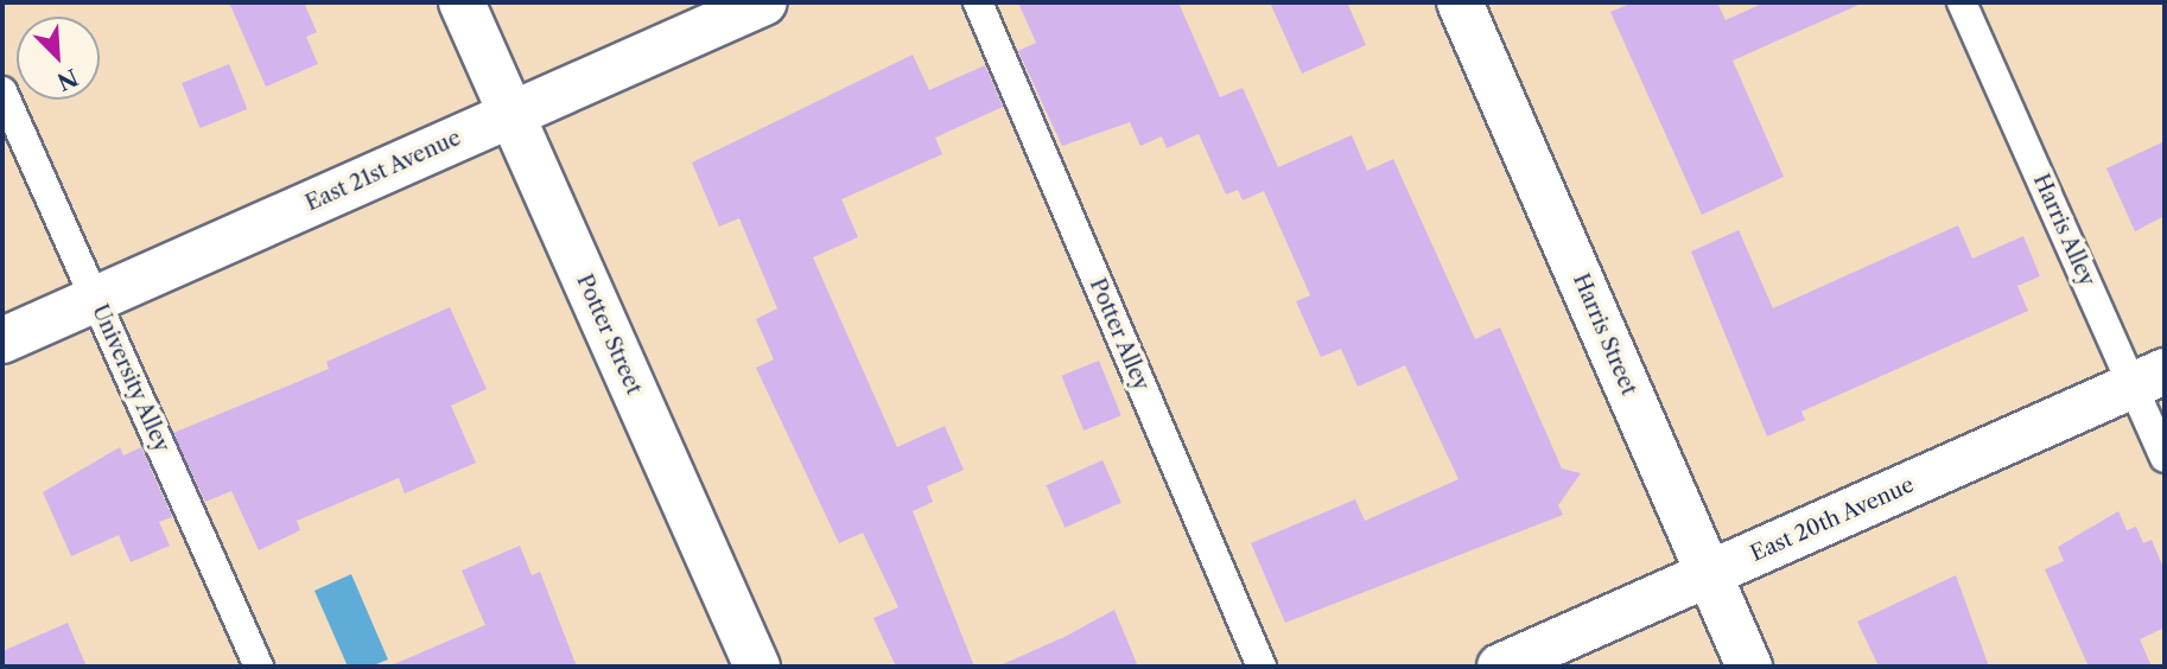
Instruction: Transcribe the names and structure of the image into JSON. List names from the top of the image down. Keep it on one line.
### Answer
{"streets":{"street":["East 21st Avenue","Potter Street","Harris Street","East 20th Avenue"],"lane":["Harris Alley","Potter Alley","University Alley"]},"crossings":[["East 21st Avenue","Potter Street"],["East 21st Avenue","University Alley"],["Harris Alley","East 20th Avenue"],["Harris Street","East 20th Avenue"]],"north":"bottom right"}
